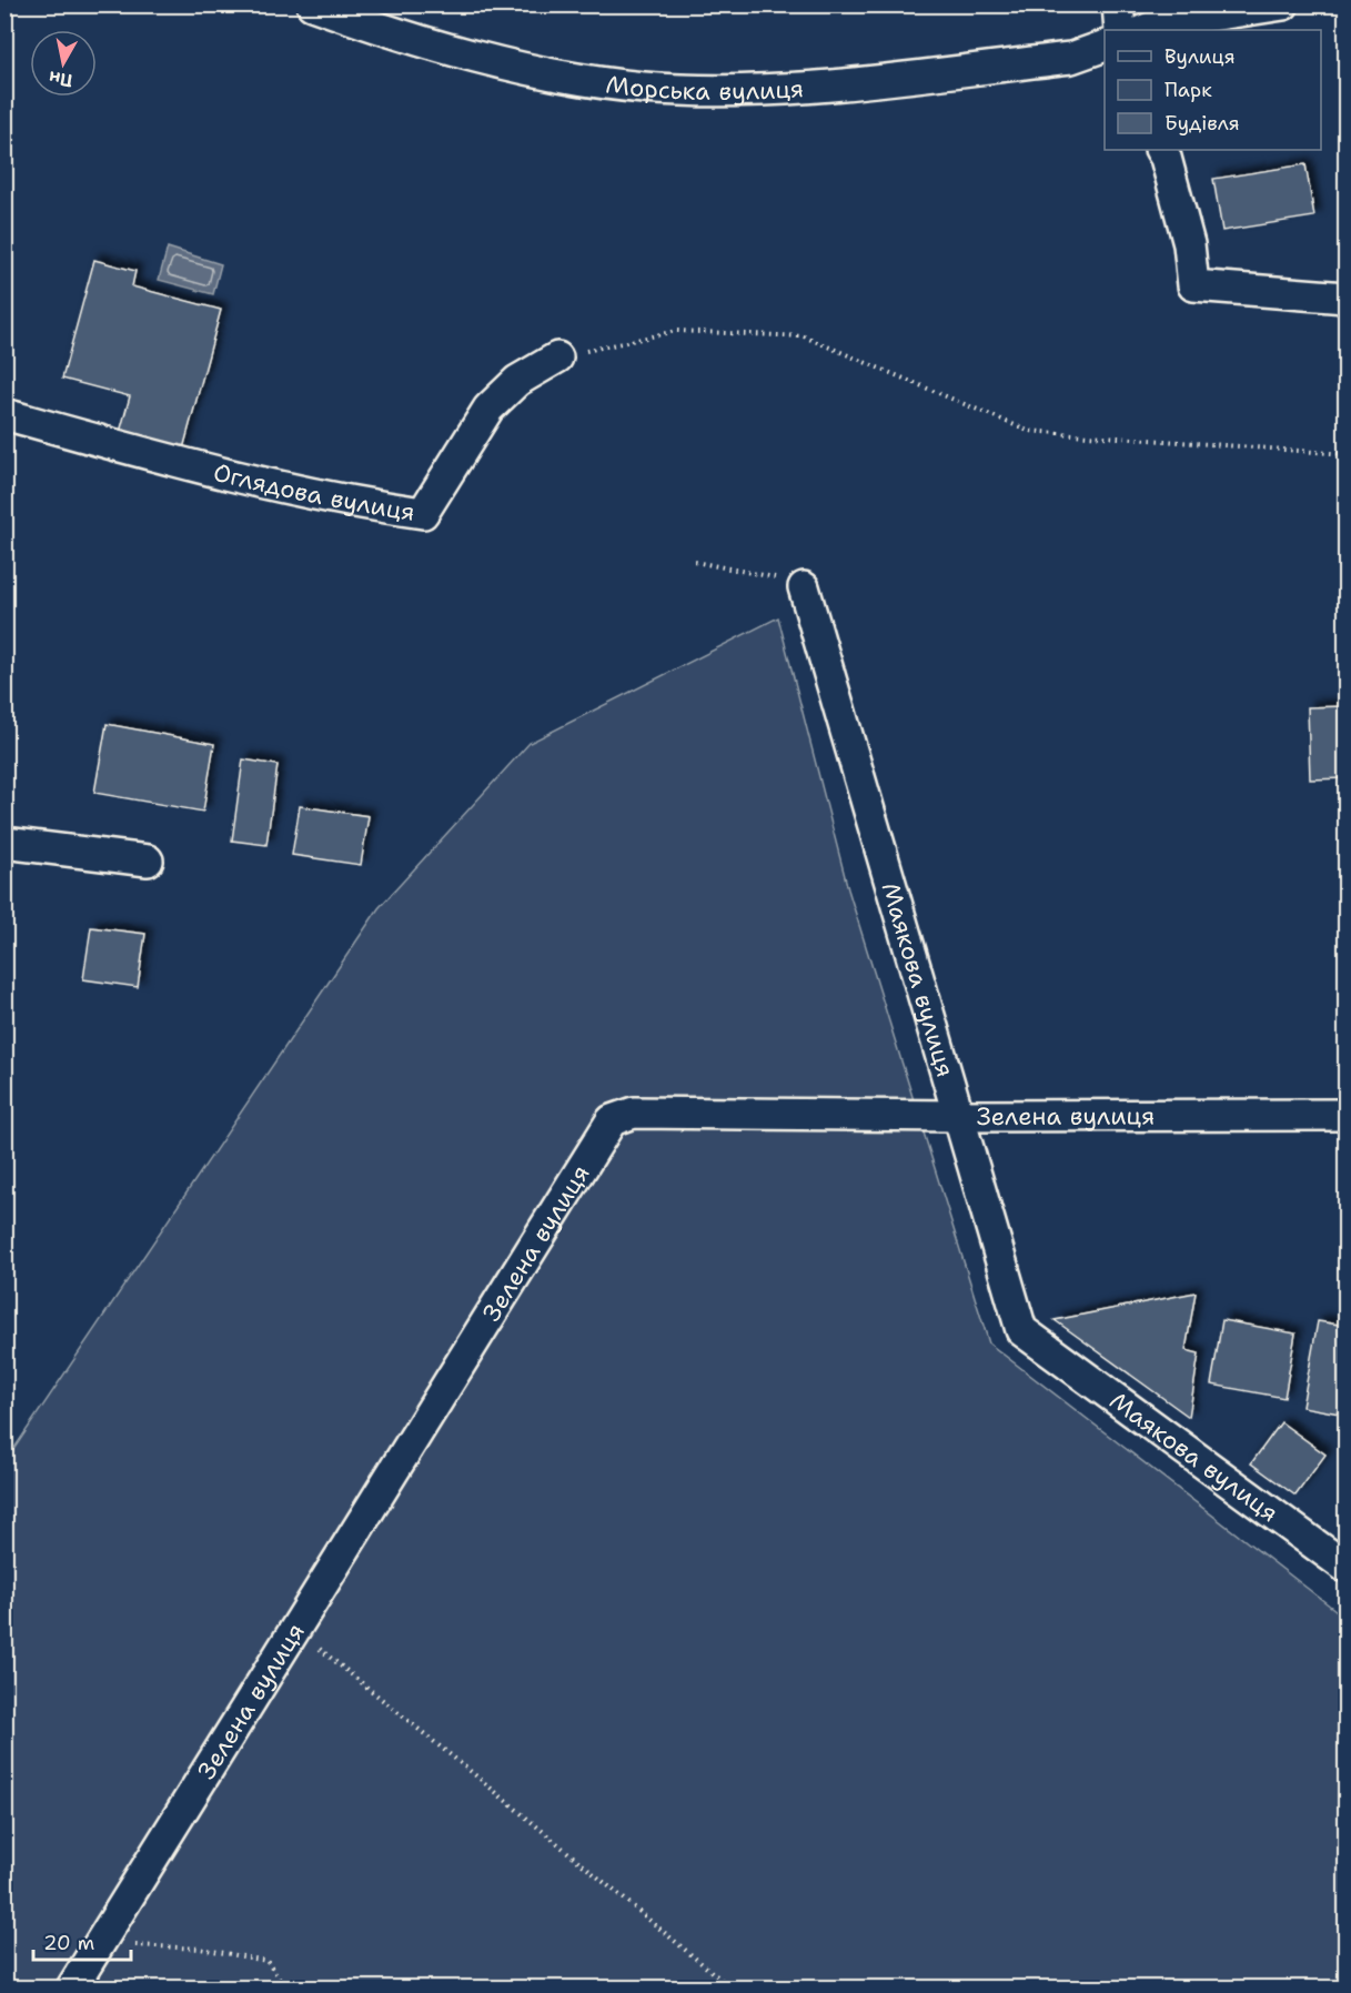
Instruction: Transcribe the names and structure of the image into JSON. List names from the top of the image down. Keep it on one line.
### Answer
{"streets":{"street":["Морська вулиця","Оглядова вулиця","Маякова вулиця","Зелена вулиця"]},"crossings":[["Маякова вулиця","Зелена вулиця"]],"legend":["Вулиця","Парк","Будівля"],"scale_bar":"20 m","north":"bottom"}
